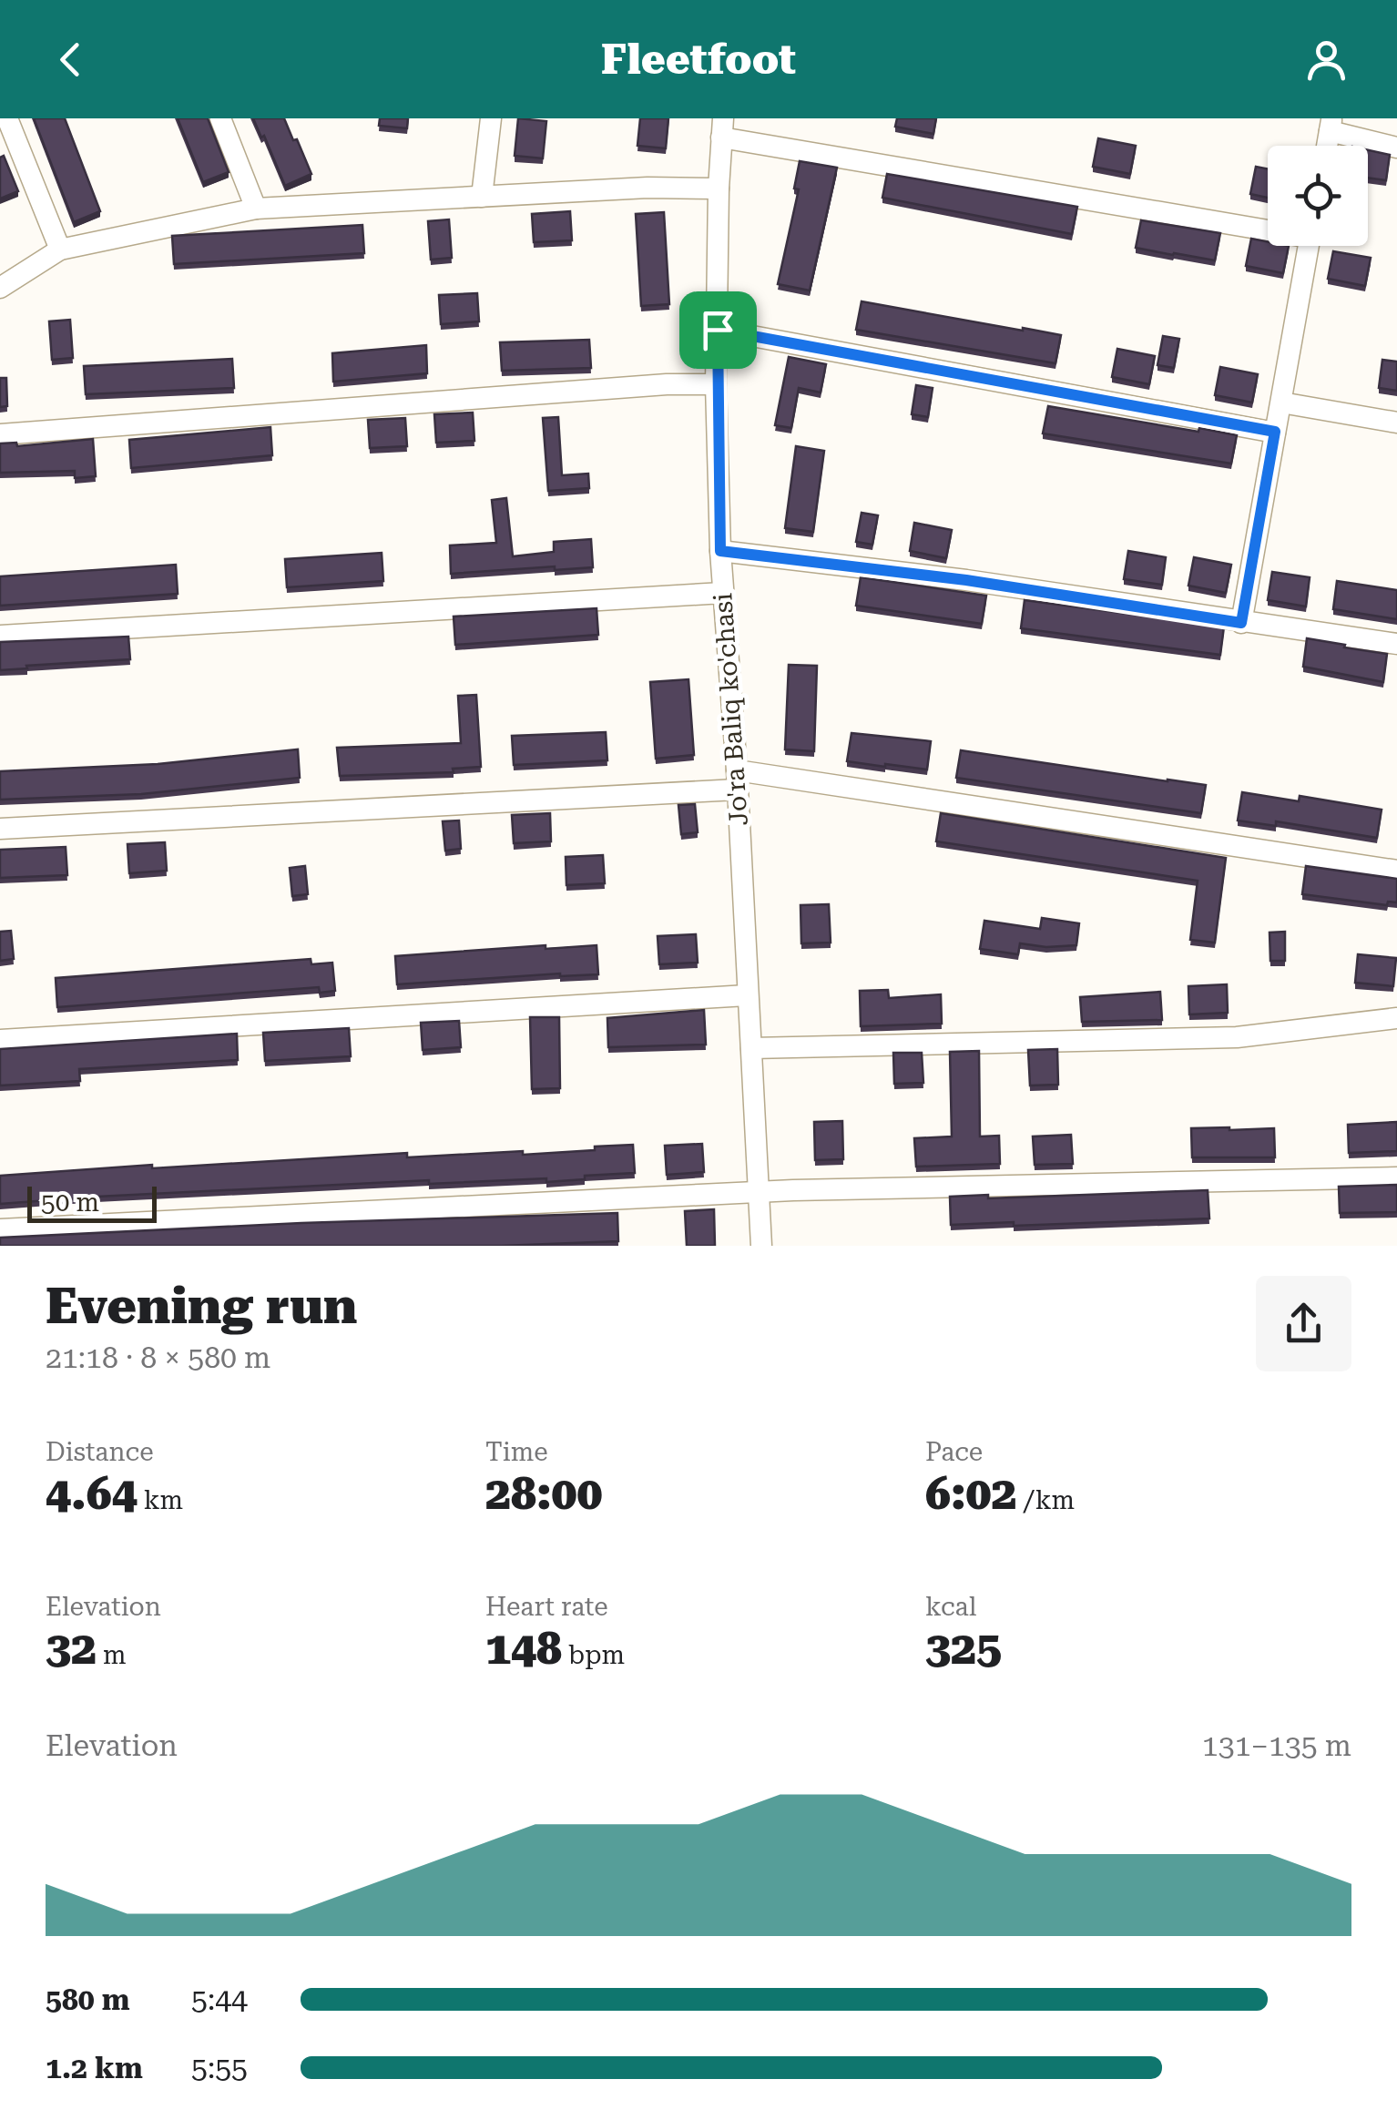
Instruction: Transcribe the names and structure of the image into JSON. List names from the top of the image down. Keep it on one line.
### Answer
{"streets":{"street":["Jo'ra Baliq ko'chasi"]},"scale_bar":"50 m","page":{"header":"Fleetfoot","scale":"50 m","heading":["Evening run","21:18 · 8 × 580 m"],"stats":[["Distance","4.64 km"],["Time","28:00"],["Pace","6:02 /km"],["Elevation","32 m"],["Heart rate","148 bpm"],["kcal","325"]],"chart":["Elevation","131–135 m"],"list":[{"name":"580 m","note":"5:44"},{"name":"1.2 km","note":"5:55"}]}}
